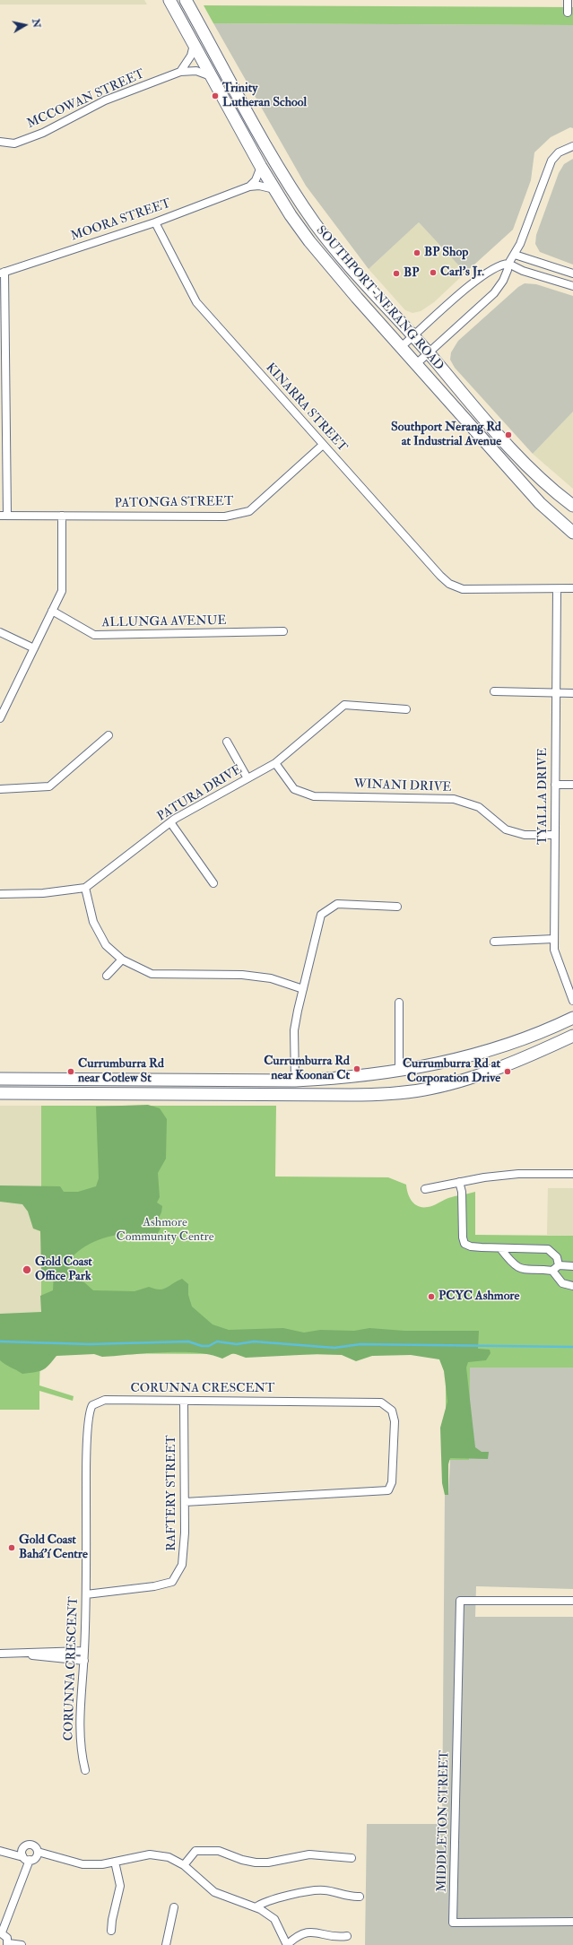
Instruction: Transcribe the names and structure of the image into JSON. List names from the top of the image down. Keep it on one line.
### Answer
{"streets":{"main road":["SOUTHPORT-NERANG ROAD"],"street":["MCCOWAN STREET","MOORA STREET","KINARRA STREET","PATONGA STREET","ALLUNGA AVENUE","WINANI DRIVE","PATURA DRIVE","TYALLA DRIVE","CORUNNA CRESCENT","RAFTERY STREET","MIDDLETON STREET"]},"crossings":[["MCCOWAN STREET","SOUTHPORT-NERANG ROAD"],["MOORA STREET","SOUTHPORT-NERANG ROAD"],["MOORA STREET","KINARRA STREET"],["KINARRA STREET","PATONGA STREET"],["KINARRA STREET","TYALLA DRIVE"],["WINANI DRIVE","PATURA DRIVE"],["WINANI DRIVE","TYALLA DRIVE"],["CORUNNA CRESCENT","RAFTERY STREET"]],"parks":["Ashmore Community Centre"],"places":["Trinity Lutheran School","BP Shop","Carl's Jr.","BP","Southport Nerang Rd at Industrial Avenue","Currumburra Rd near Koonan Ct","Currumburra Rd near Cotlew St","Currumburra Rd at Corporation Drive","Gold Coast Office Park","PCYC Ashmore","Gold Coast Bahá'í Centre"],"north":"right"}
